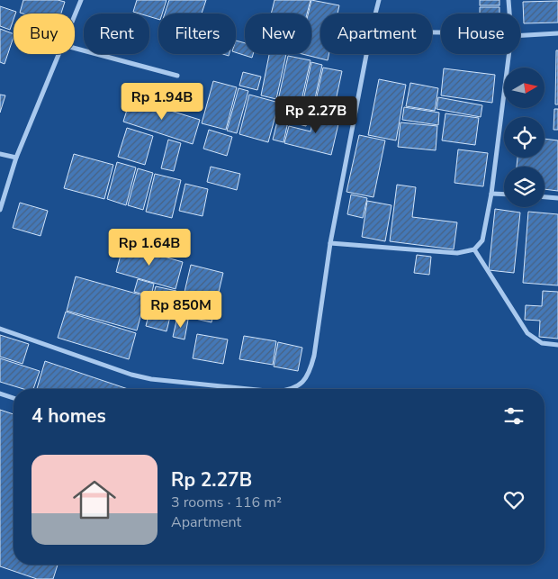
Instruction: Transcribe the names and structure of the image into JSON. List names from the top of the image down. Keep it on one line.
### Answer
{"north":"right","page":{"chip":["Buy","Rent","Filters","New","Apartment","House"],"price":["Rp 1.94B","Rp 2.27B","Rp 1.64B","Rp 850M"],"heading":"4 homes","list":[{"name":"Rp 2.27B","note":"3 rooms · 116 m² · Apartment"}]}}
